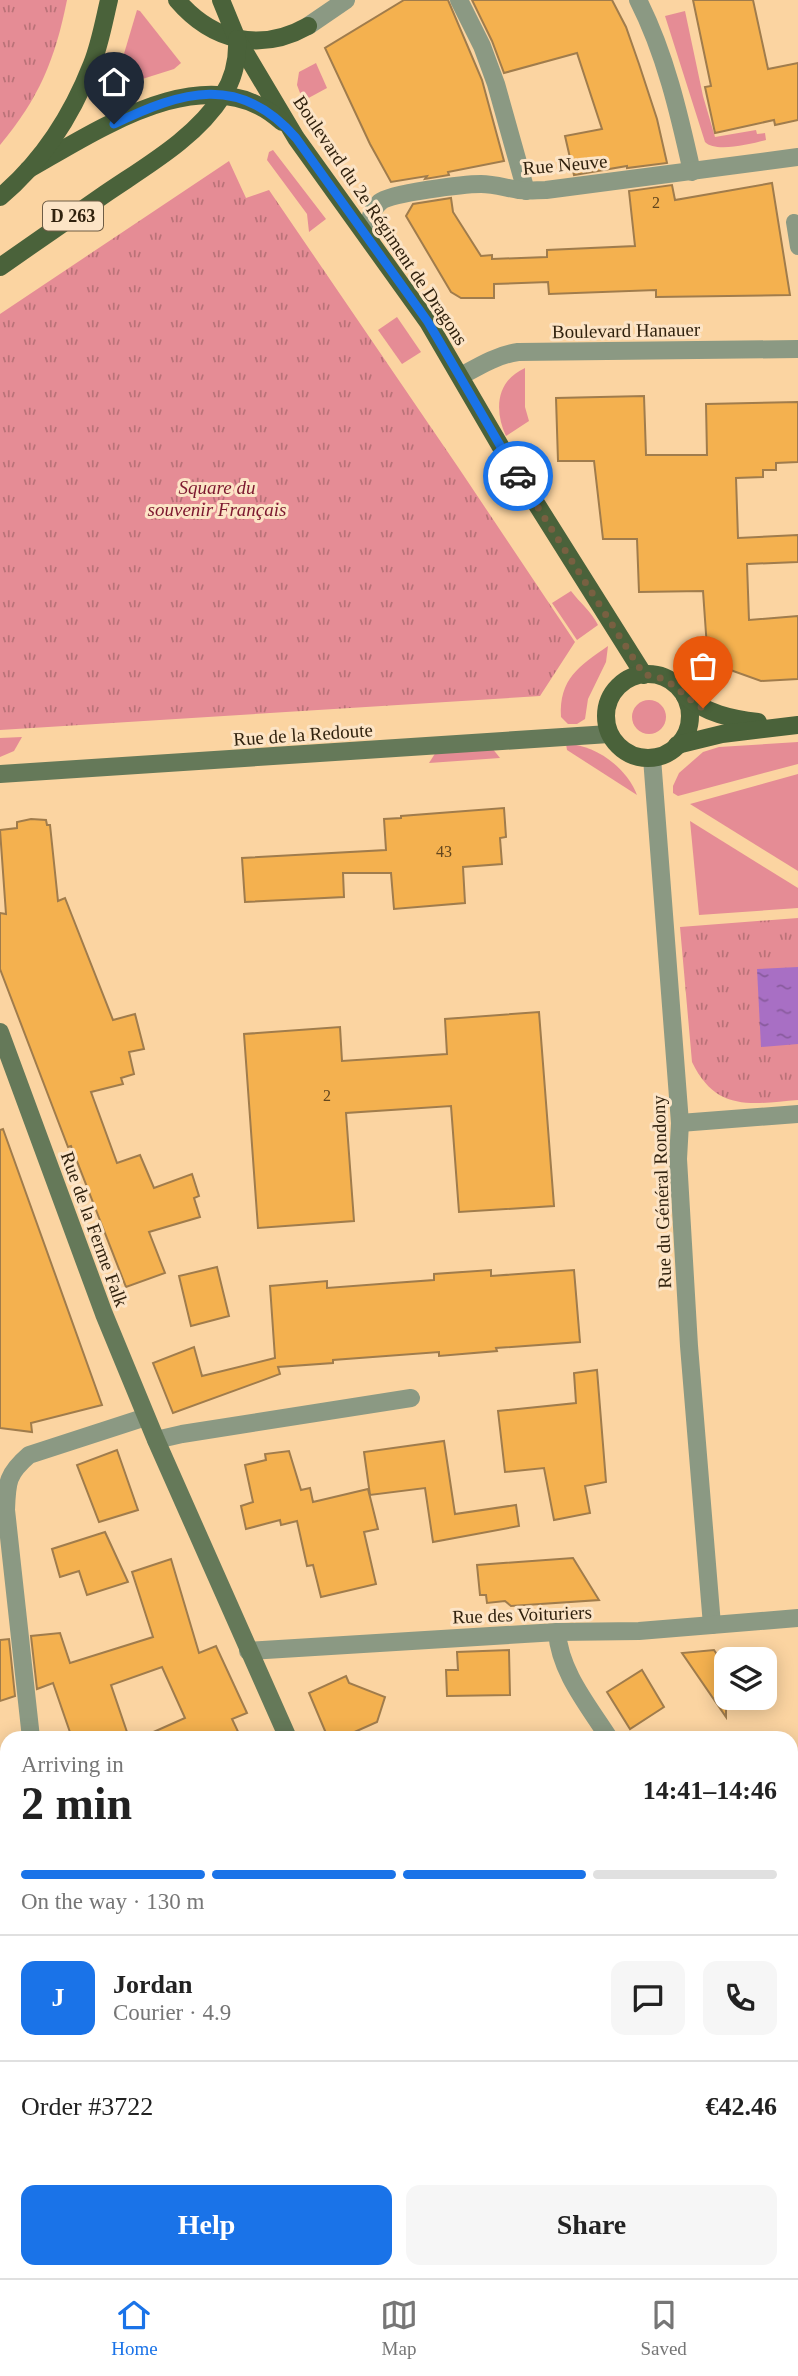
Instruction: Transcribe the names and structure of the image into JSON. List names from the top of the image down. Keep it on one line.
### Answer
{"streets":{"main road":["D 263","Boulevard du 2e Régiment de Dragons"],"street":["Rue Neuve","Boulevard Hanauer","Rue de la Redoute","Rue du Général Rondony","Rue de la Ferme Falk","Rue des Voituriers"]},"crossings":[["Rue Neuve","Boulevard du 2e Régiment de Dragons"],["D 263","Boulevard du 2e Régiment de Dragons"],["Boulevard du 2e Régiment de Dragons","Boulevard Hanauer"],["Boulevard du 2e Régiment de Dragons","Rue de la Redoute"],["Boulevard du 2e Régiment de Dragons","Rue du Général Rondony"],["Rue de la Redoute","Rue du Général Rondony"],["Rue du Général Rondony","Rue des Voituriers"],["Rue de la Ferme Falk","Rue des Voituriers"]],"parks":["Square du souvenir Français"],"house_numbers":["2","43","2"],"page":{"heading":["2 min","Arriving in","14:41–14:46"],"panel":["Jordan","Courier · 4.9","Order #3722","€42.46"],"bar":"On the way · 130 m","round":"J","buttons":["Help","Share"],"tabs":["Home","Map","Saved"]}}
